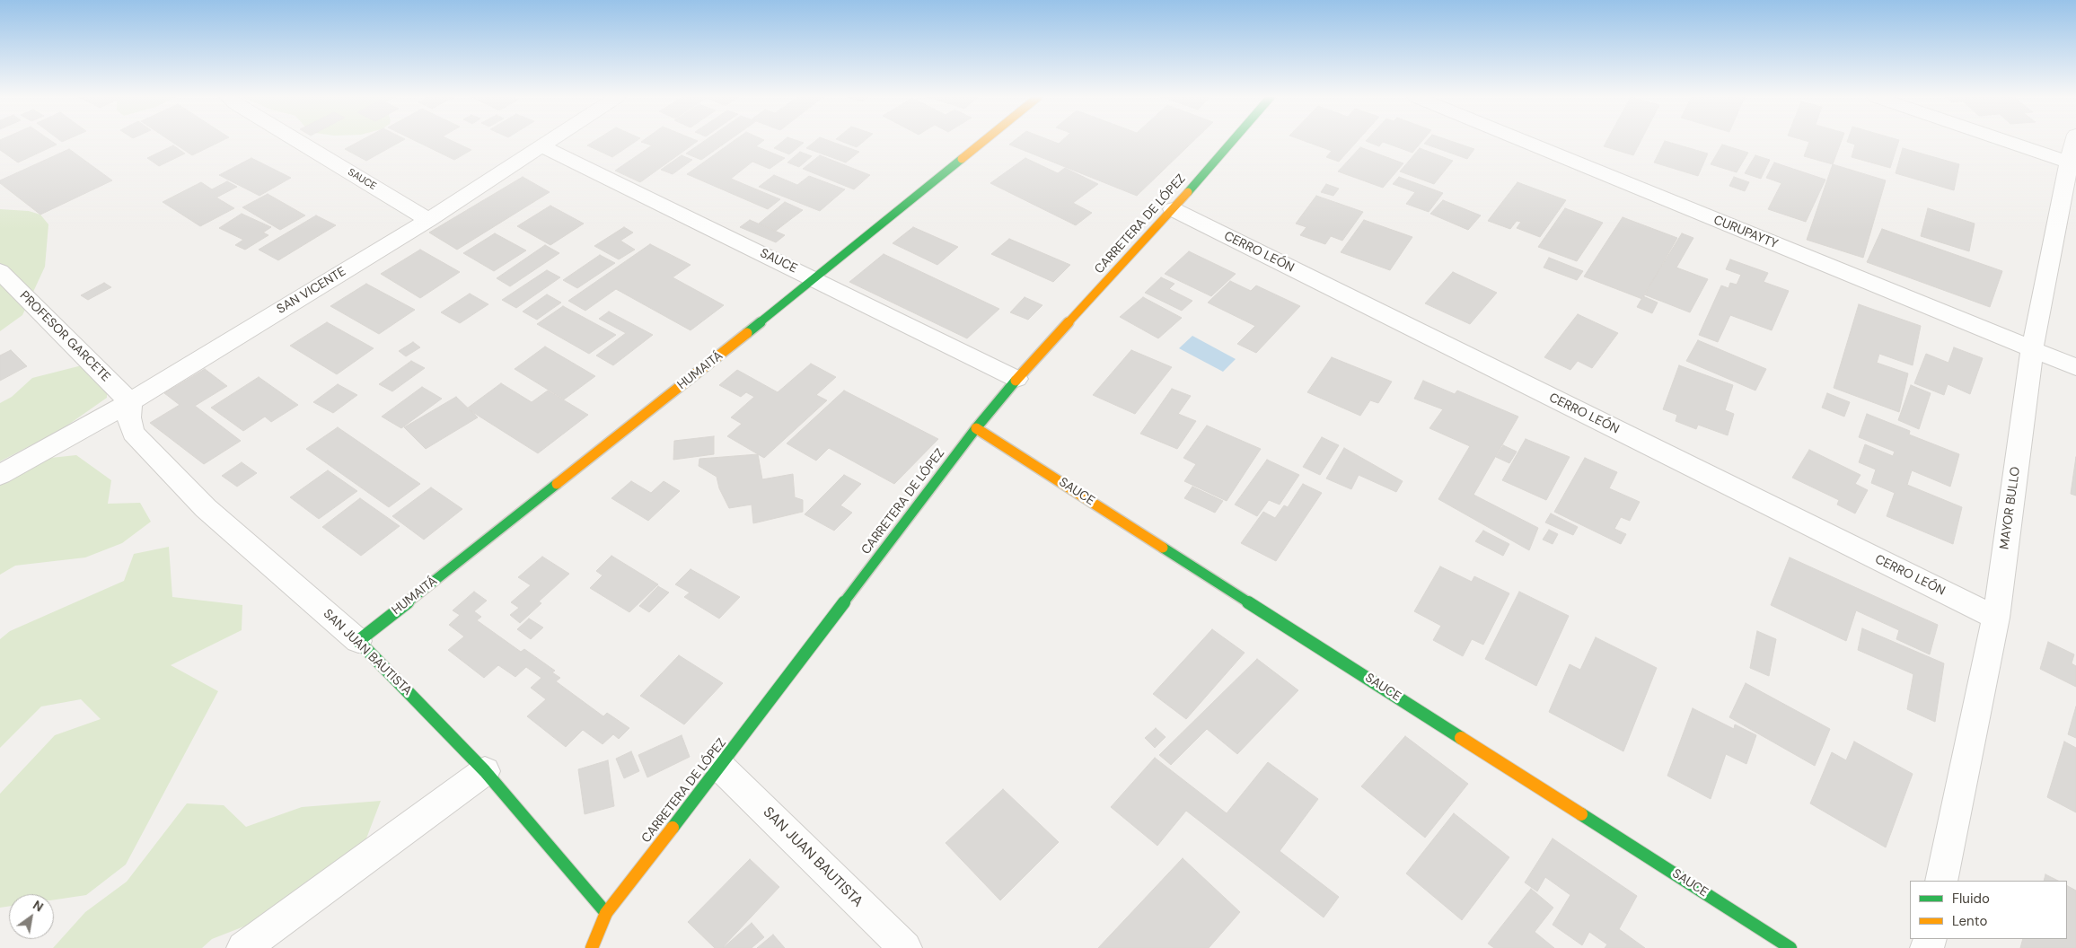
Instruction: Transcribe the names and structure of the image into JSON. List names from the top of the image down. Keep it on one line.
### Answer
{"streets":{"street":["SAUCE","CARRETERA DE LÓPEZ","CURUPAYTY","CERRO LEÓN","SAN VICENTE","PROFESOR GARCETE","HUMAITÁ","MAYOR BULLO","SAN JUAN BAUTISTA"]},"crossings":[["SAUCE","CARRETERA DE LÓPEZ"],["SAUCE","SAN VICENTE"],["SAUCE","HUMAITÁ"],["CARRETERA DE LÓPEZ","CERRO LEÓN"],["CARRETERA DE LÓPEZ","SAN JUAN BAUTISTA"],["CURUPAYTY","MAYOR BULLO"],["CERRO LEÓN","MAYOR BULLO"],["SAN VICENTE","PROFESOR GARCETE"],["SAN VICENTE","SAN JUAN BAUTISTA"],["PROFESOR GARCETE","SAN JUAN BAUTISTA"],["HUMAITÁ","SAN JUAN BAUTISTA"]],"legend":["Fluido","Lento"],"north":"top right"}
